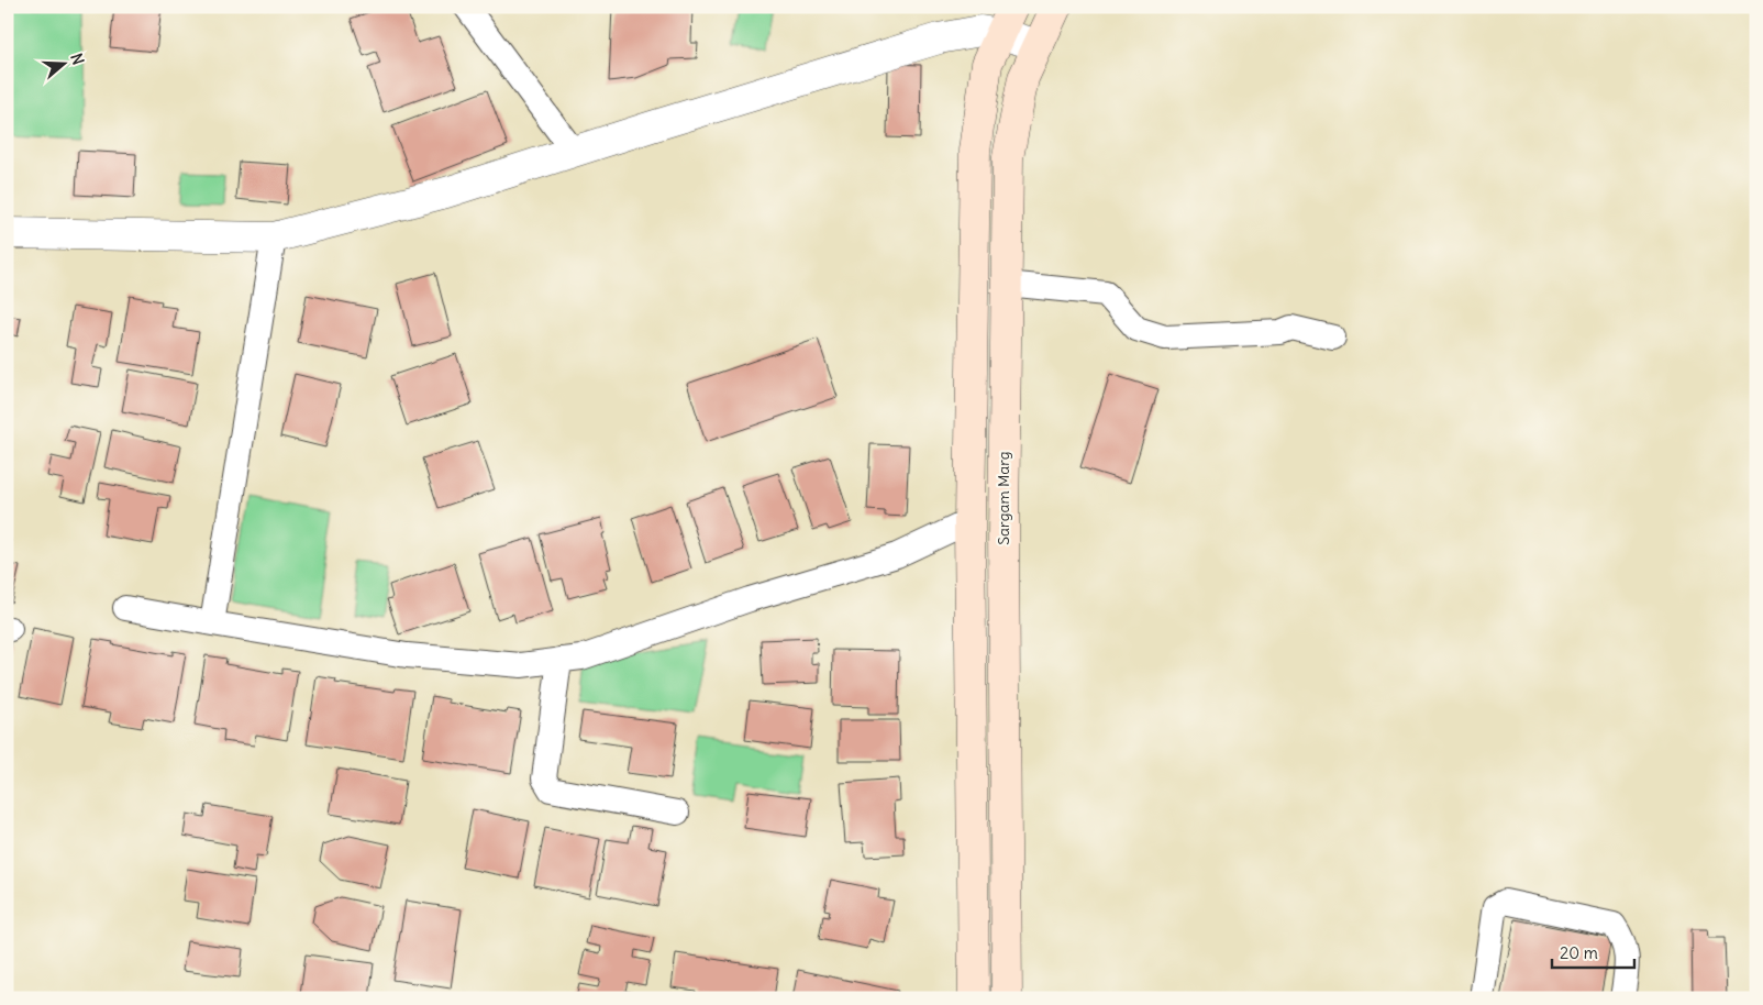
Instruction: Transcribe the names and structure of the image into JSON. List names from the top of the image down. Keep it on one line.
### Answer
{"streets":{"main road":["Sargam Marg"]},"scale_bar":"20 m","north":"right"}
